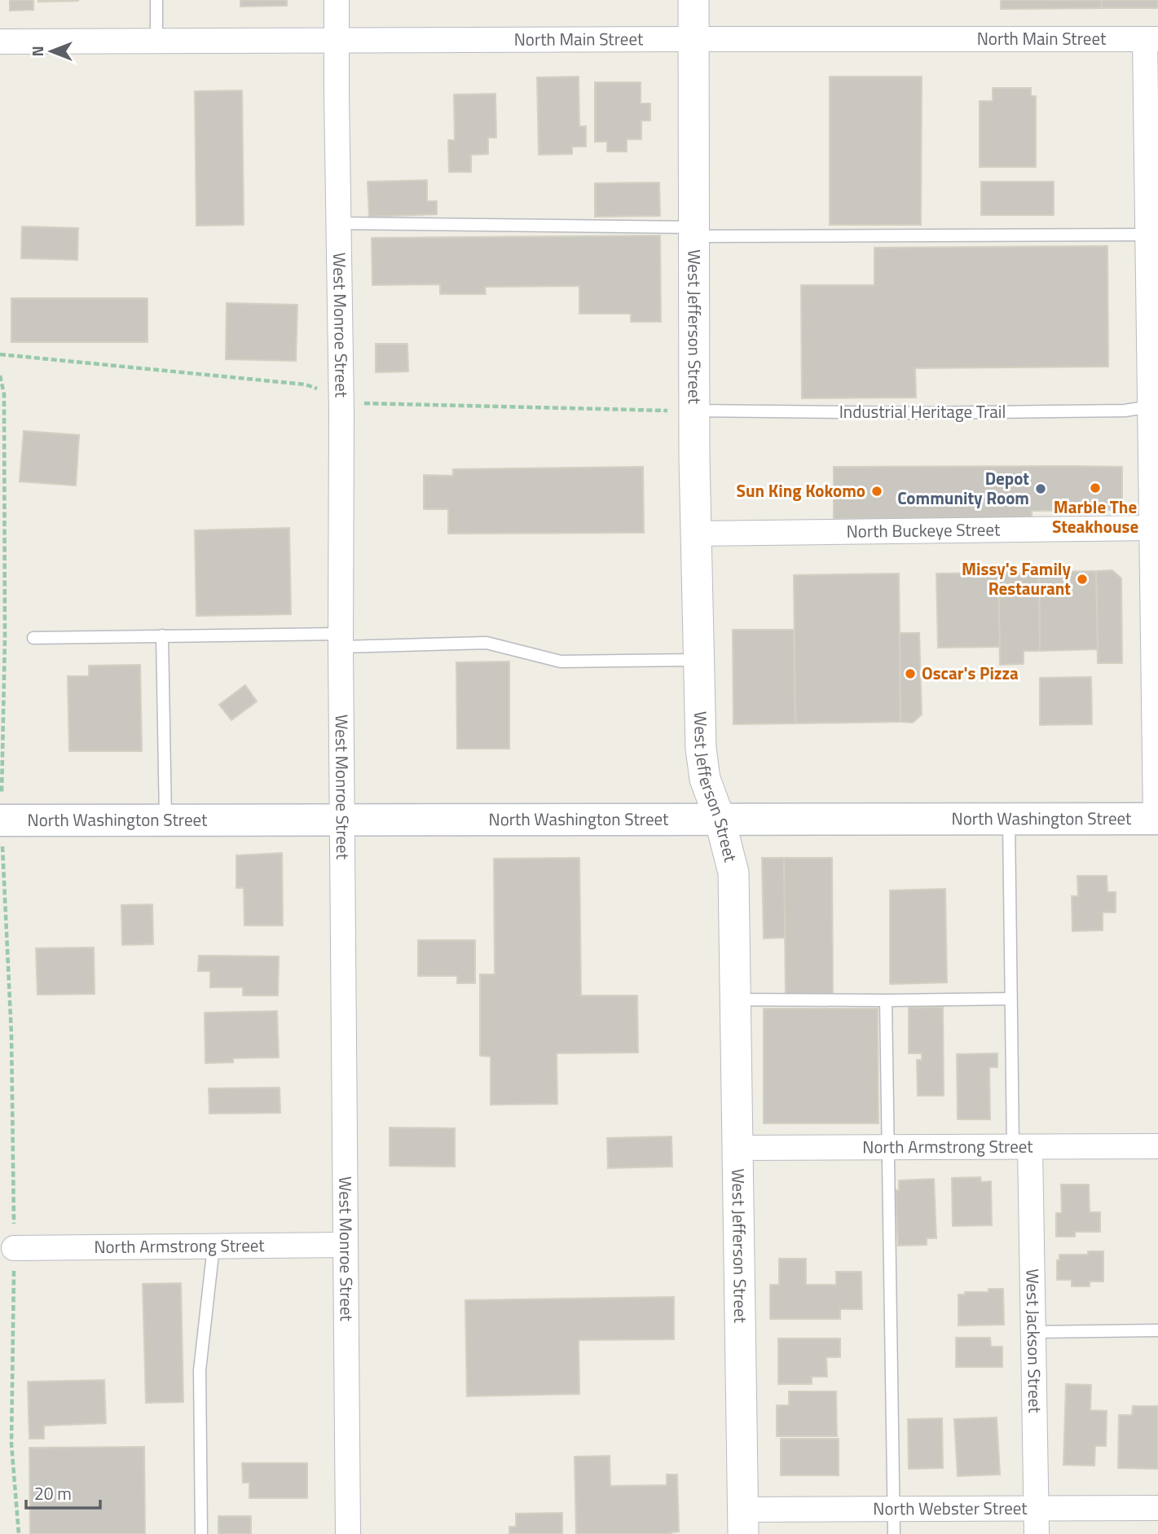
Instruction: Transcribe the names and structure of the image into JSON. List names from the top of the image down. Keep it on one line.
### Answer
{"streets":{"main road":["North Washington Street"],"street":["North Main Street","West Monroe Street","West Jefferson Street","North Buckeye Street","North Armstrong Street","West Jackson Street","North Webster Street"],"lane":["Industrial Heritage Trail"]},"crossings":[["North Main Street","West Monroe Street"],["North Main Street","West Jefferson Street"],["West Monroe Street","North Washington Street"],["West Monroe Street","North Armstrong Street"],["West Jefferson Street","Industrial Heritage Trail"],["West Jefferson Street","North Buckeye Street"],["West Jefferson Street","North Washington Street"],["West Jefferson Street","North Armstrong Street"],["West Jefferson Street","North Webster Street"],["North Armstrong Street","West Jackson Street"],["West Jackson Street","North Webster Street"]],"places":["Marble The Steakhouse","Depot Community Room","Sun King Kokomo","Missy's Family Restaurant","Oscar's Pizza"],"scale_bar":"20 m","north":"left"}
